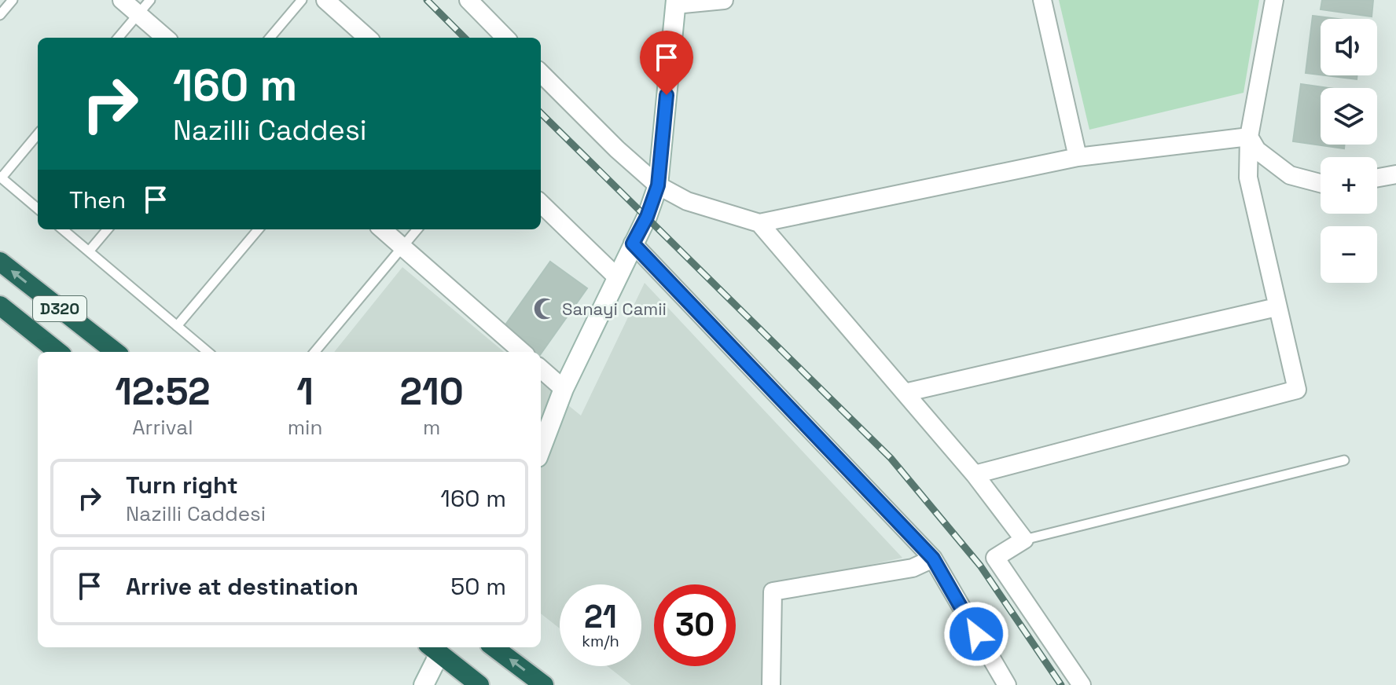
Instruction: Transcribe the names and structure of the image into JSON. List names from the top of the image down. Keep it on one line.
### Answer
{"streets":{"highway":["D320"]},"places":{"mosque":["Sanayi Camii"]},"page":{"map_buttons":["+","−"],"turn":["160 m","Nazilli Caddesi"],"then":"Then","eta":["12:52","Arrival","1","min","210","m"],"list":[{"name":"Turn right","note":"Nazilli Caddesi","value":"160 m"},{"name":"Arrive at destination","value":"50 m"}],"speed":"21 km/h","limit":"30"}}
